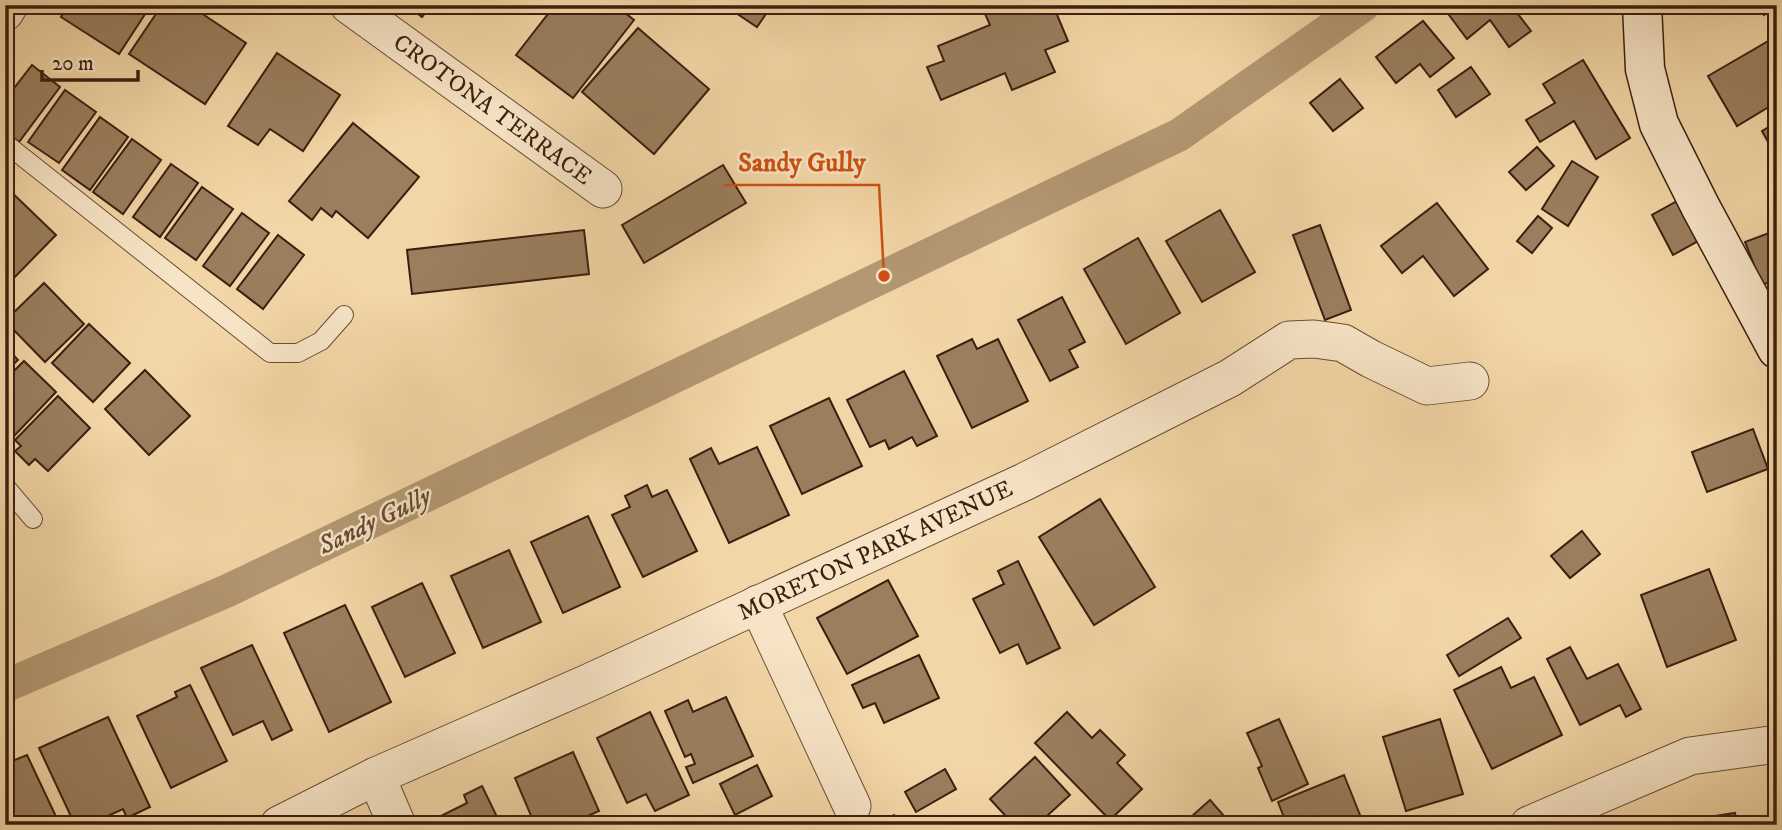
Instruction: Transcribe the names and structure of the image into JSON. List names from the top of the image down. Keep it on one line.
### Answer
{"streets":{"street":["CROTONA TERRACE","MORETON PARK AVENUE"]},"water":["Sandy Gully"],"places":["Sandy Gully"],"scale_bar":"20 m"}
